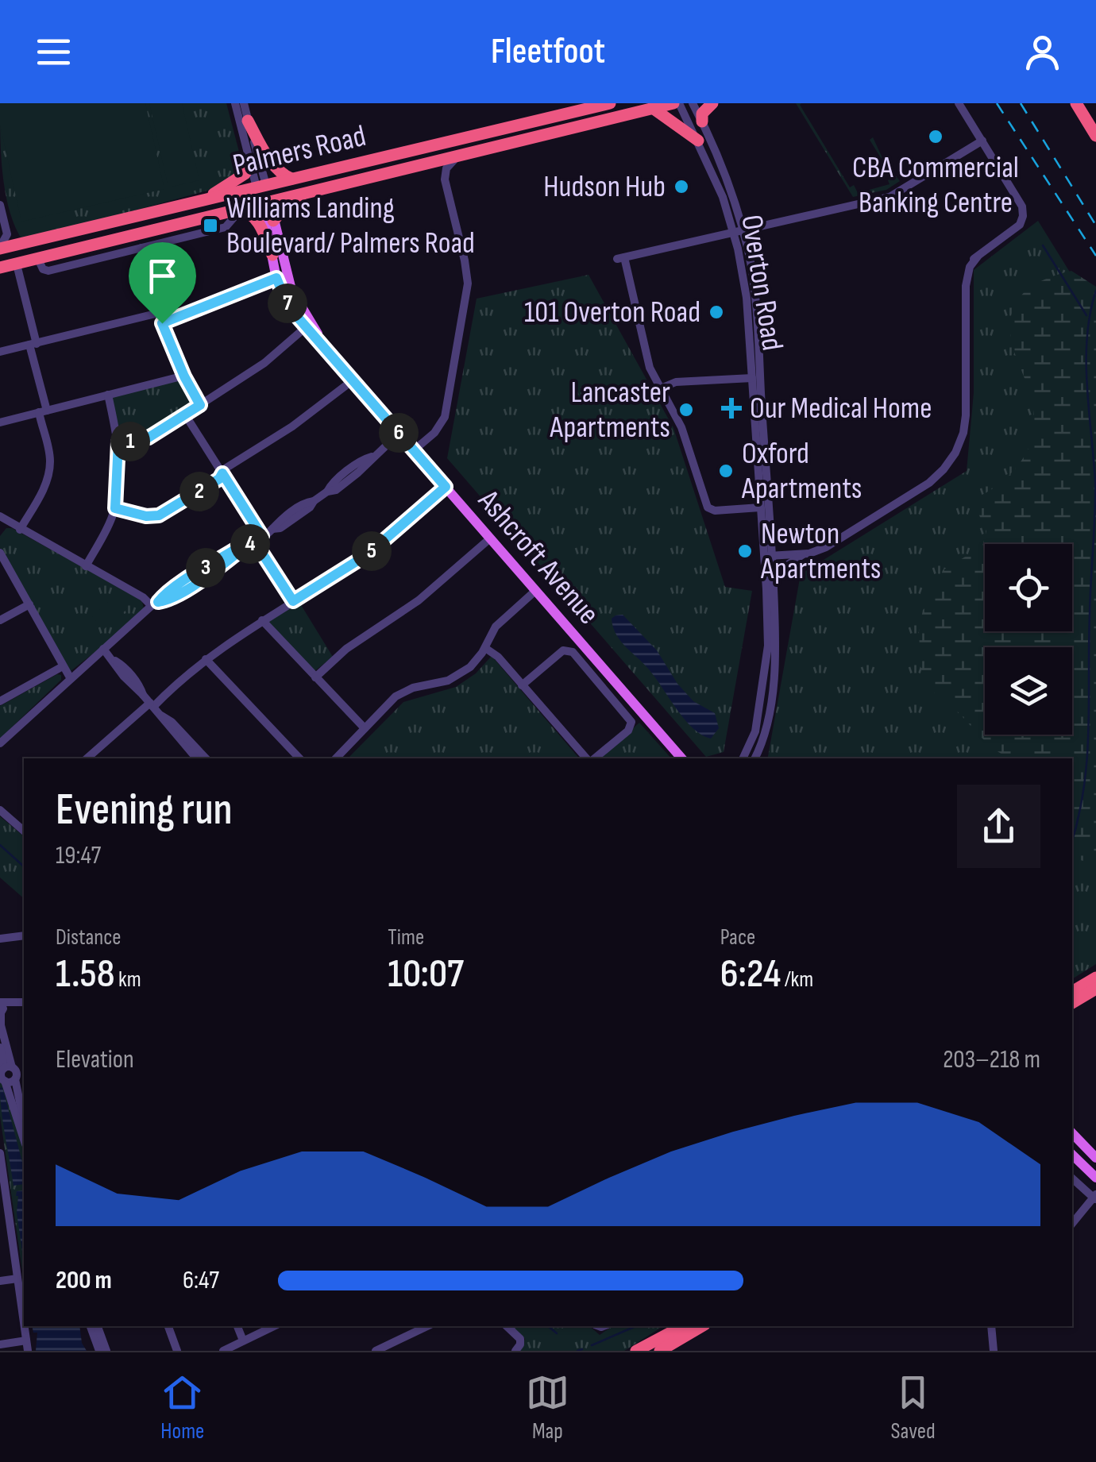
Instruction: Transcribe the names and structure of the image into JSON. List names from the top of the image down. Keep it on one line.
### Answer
{"streets":{"highway":["Palmers Road"],"main road":["Ashcroft Avenue"],"street":["Overton Road"]},"crossings":[["Palmers Road","Overton Road"],["Palmers Road","Ashcroft Avenue"]],"places":{"other":["CBA Commercial Banking Centre","Hudson Hub","101 Overton Road","Lancaster Apartments","Oxford Apartments","Newton Apartments"],"transit":["Williams Landing Boulevard/ Palmers Road"],"health":["Our Medical Home"]},"page":{"header":"Fleetfoot","pins":["7","6","1","2","4","5","3"],"heading":["Evening run","19:47"],"stats":[["Distance","1.58 km"],["Time","10:07"],["Pace","6:24 /km"]],"chart":["Elevation","203–218 m"],"list":[{"name":"200 m","note":"6:47"}],"tabs":["Home","Map","Saved"]}}
